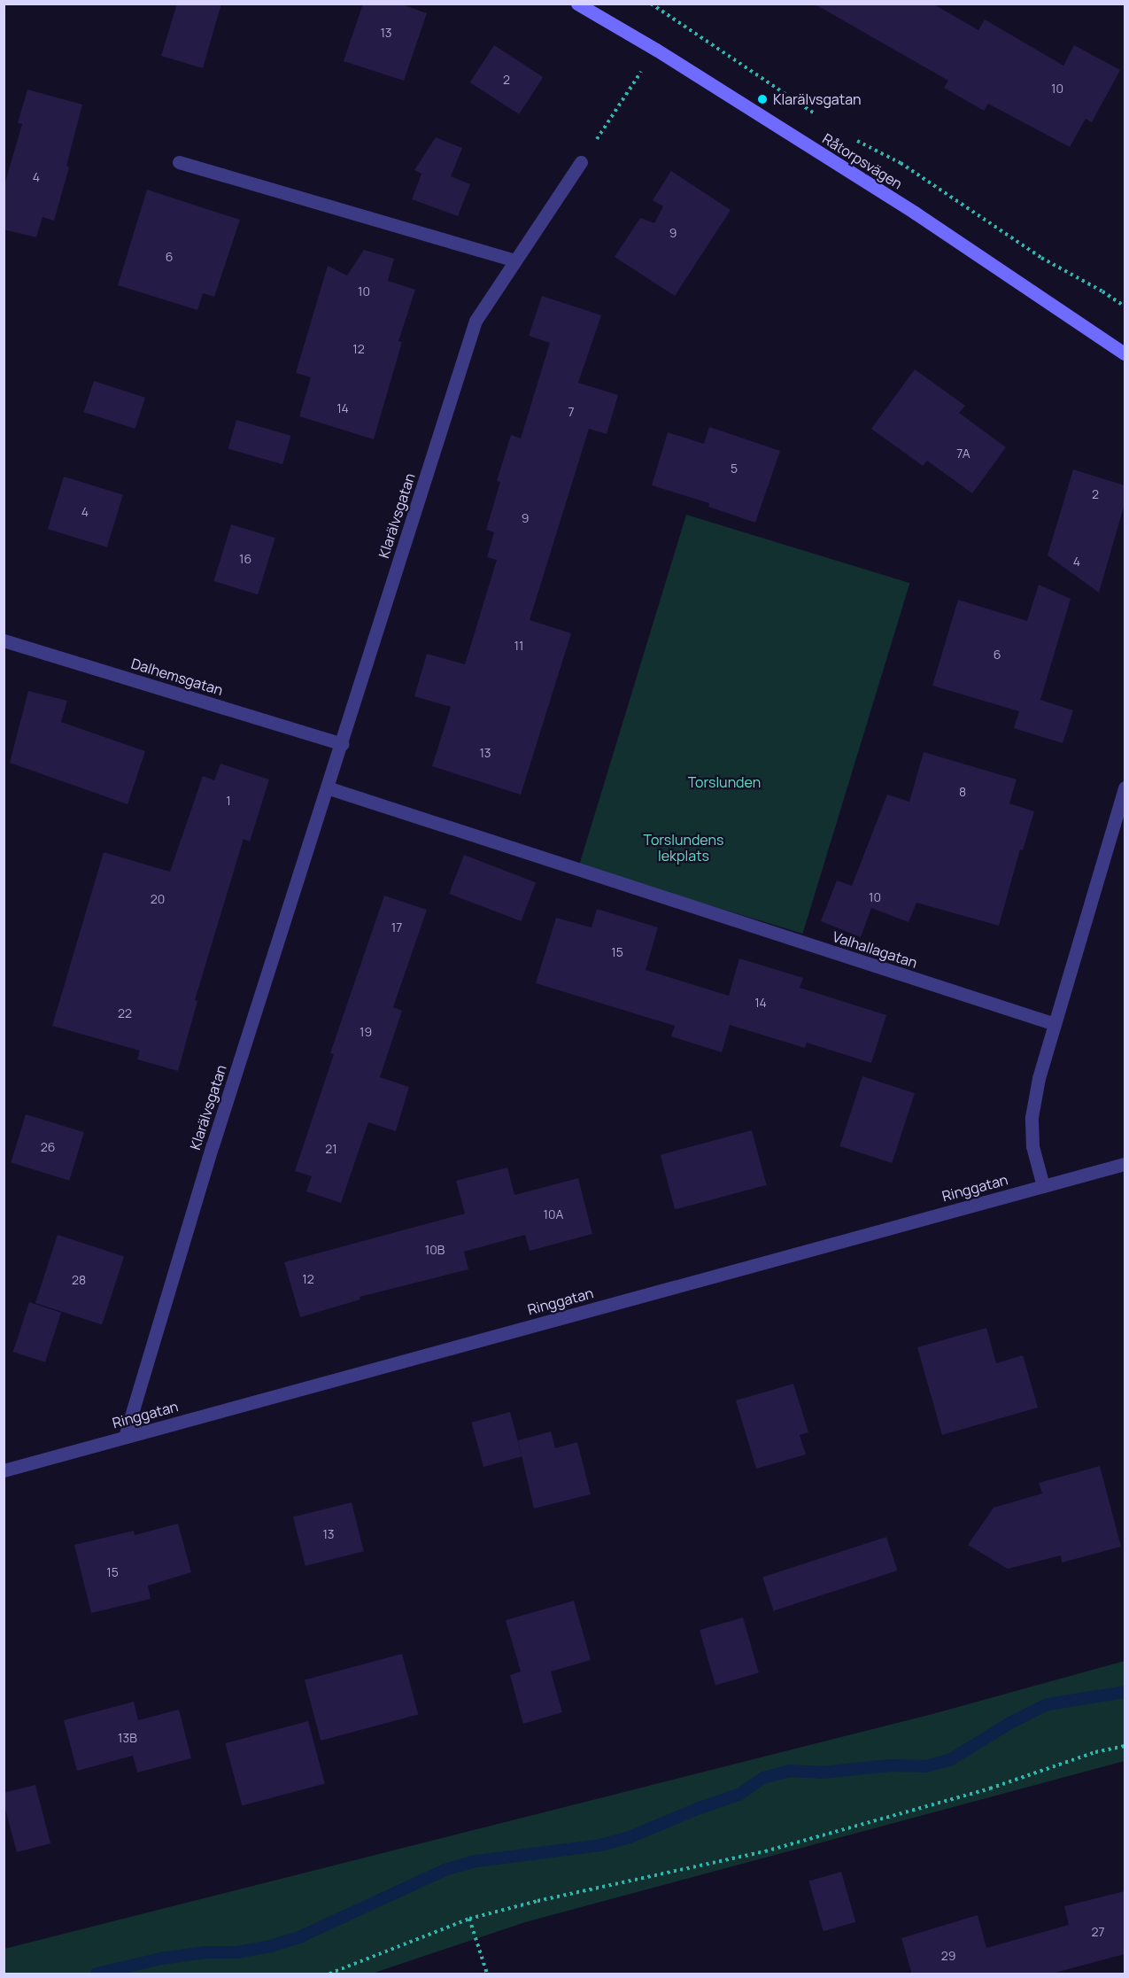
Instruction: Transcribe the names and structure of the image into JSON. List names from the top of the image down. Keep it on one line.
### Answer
{"streets":{"street":["Råtorpsvägen","Klarälvsgatan","Dalhemsgatan","Valhallagatan","Ringgatan"]},"crossings":[["Klarälvsgatan","Dalhemsgatan"],["Klarälvsgatan","Valhallagatan"],["Klarälvsgatan","Ringgatan"]],"parks":["Torslunden","Torslundens lekplats"],"places":["Klarälvsgatan"],"house_numbers":["13","2","10","4","9","6","10","12","14","7","7A","5","2","4","9","16","4","11","6","13","8","1","10","20","17","15","14","22","19","26","21","10A","10B","12","28","13","15","13B","27","29"]}
